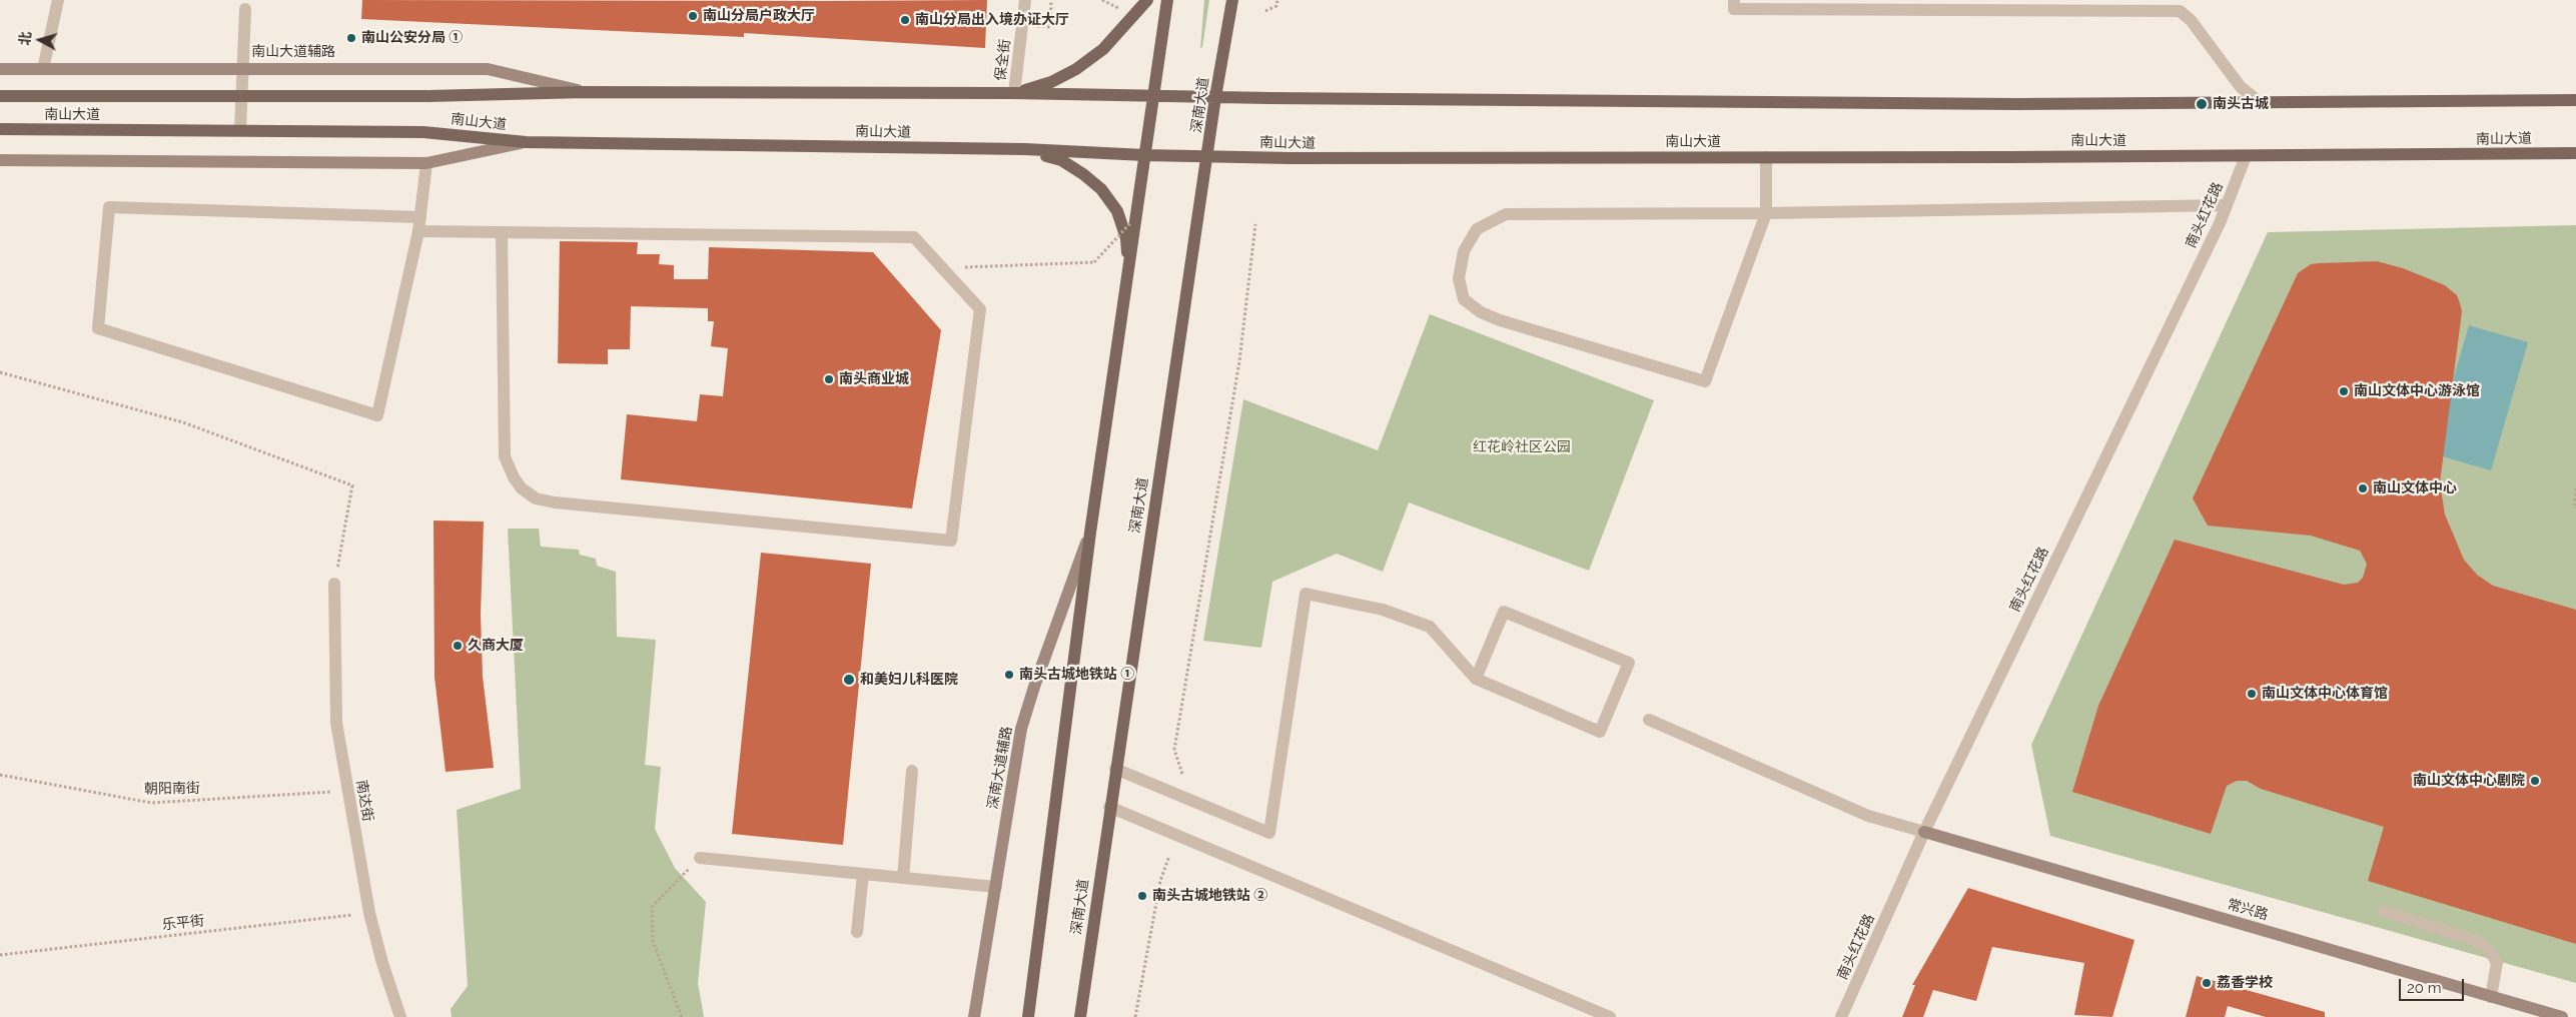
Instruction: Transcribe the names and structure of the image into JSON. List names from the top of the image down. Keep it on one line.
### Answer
{"streets":{"main road":["深南大道","南山大道"],"street":["南山大道辅路","保全街","南头红花路","深南大道辅路","南达街","常兴路"],"path":["朝阳南街","乐平街"]},"crossings":[["南山大道辅路","南山大道"],["保全街","南山大道"],["深南大道","南山大道"],["南山大道","南头红花路"],["南头红花路","常兴路"],["朝阳南街","南达街"],["南达街","乐平街"]],"parks":["红花岭社区公园"],"places":["南山分局户政大厅","南山分局出入境办证大厅","南山公安分局 ①","南头古城","南头商业城","南山文体中心游泳馆","南山文体中心","久商大厦","南头古城地铁站 ①","和美妇儿科医院","南山文体中心体育馆","南山文体中心剧院","南头古城地铁站 ②","荔香学校"],"scale_bar":"20 m","north":"left"}
